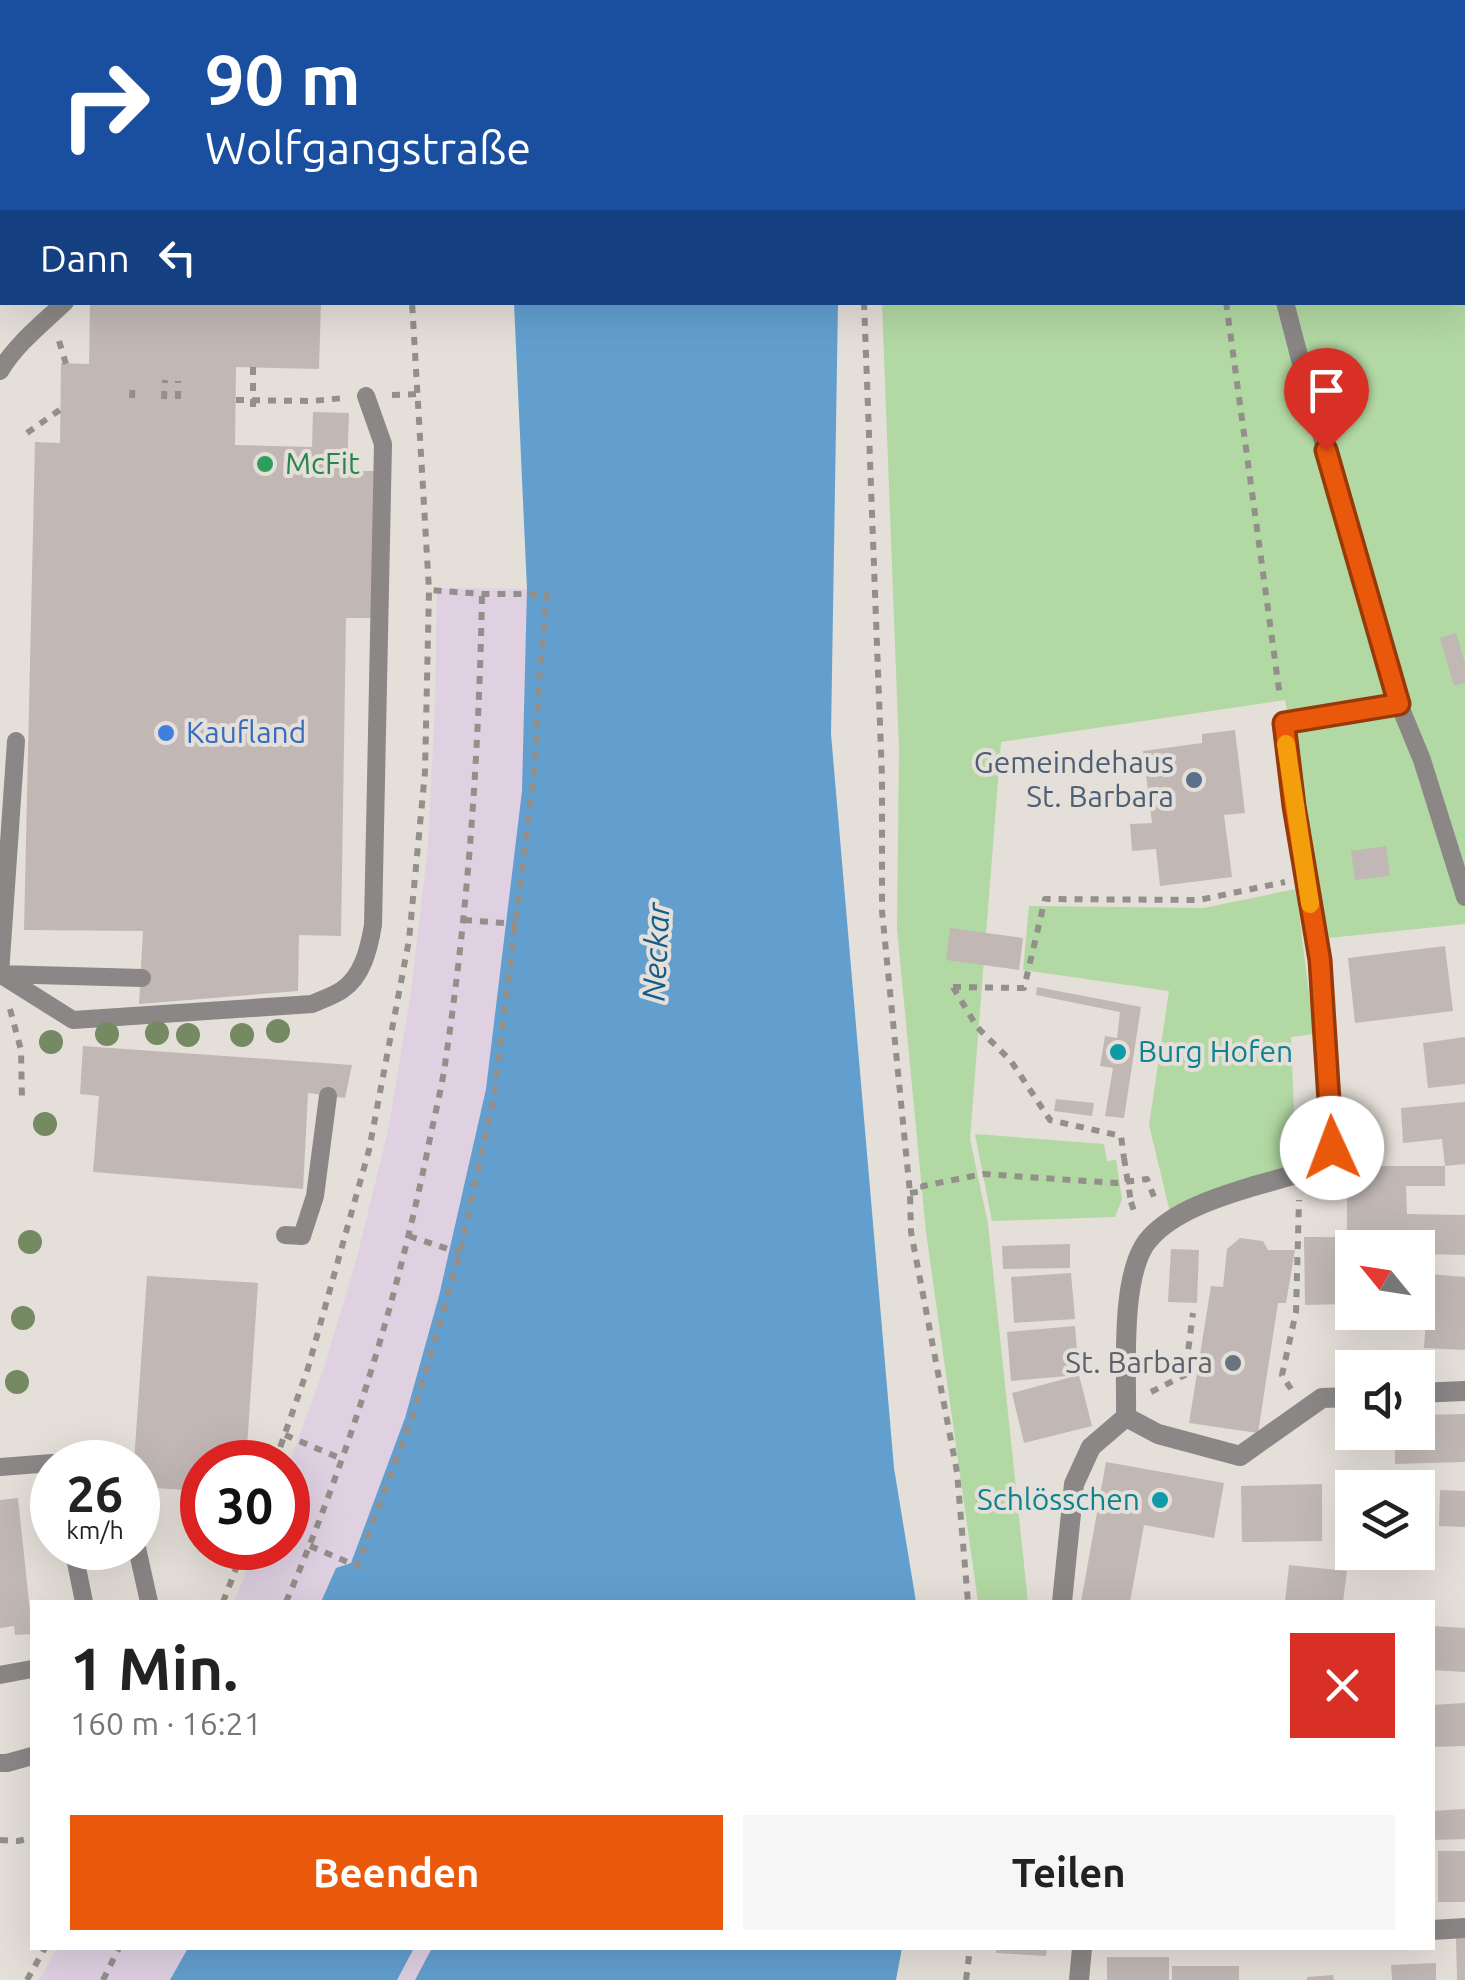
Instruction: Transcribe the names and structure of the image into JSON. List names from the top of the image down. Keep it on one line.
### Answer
{"water":["Neckar"],"places":["McFit","Kaufland","Gemeindehaus St. Barbara","Burg Hofen","St. Barbara","Schlösschen"],"north":"top left","page":{"turn":["90 m","Wolfgangstraße"],"then":"Dann","speed":"26 km/h","limit":"30","heading":["1 Min.","160 m · 16:21"],"buttons":["Beenden","Teilen"]}}
